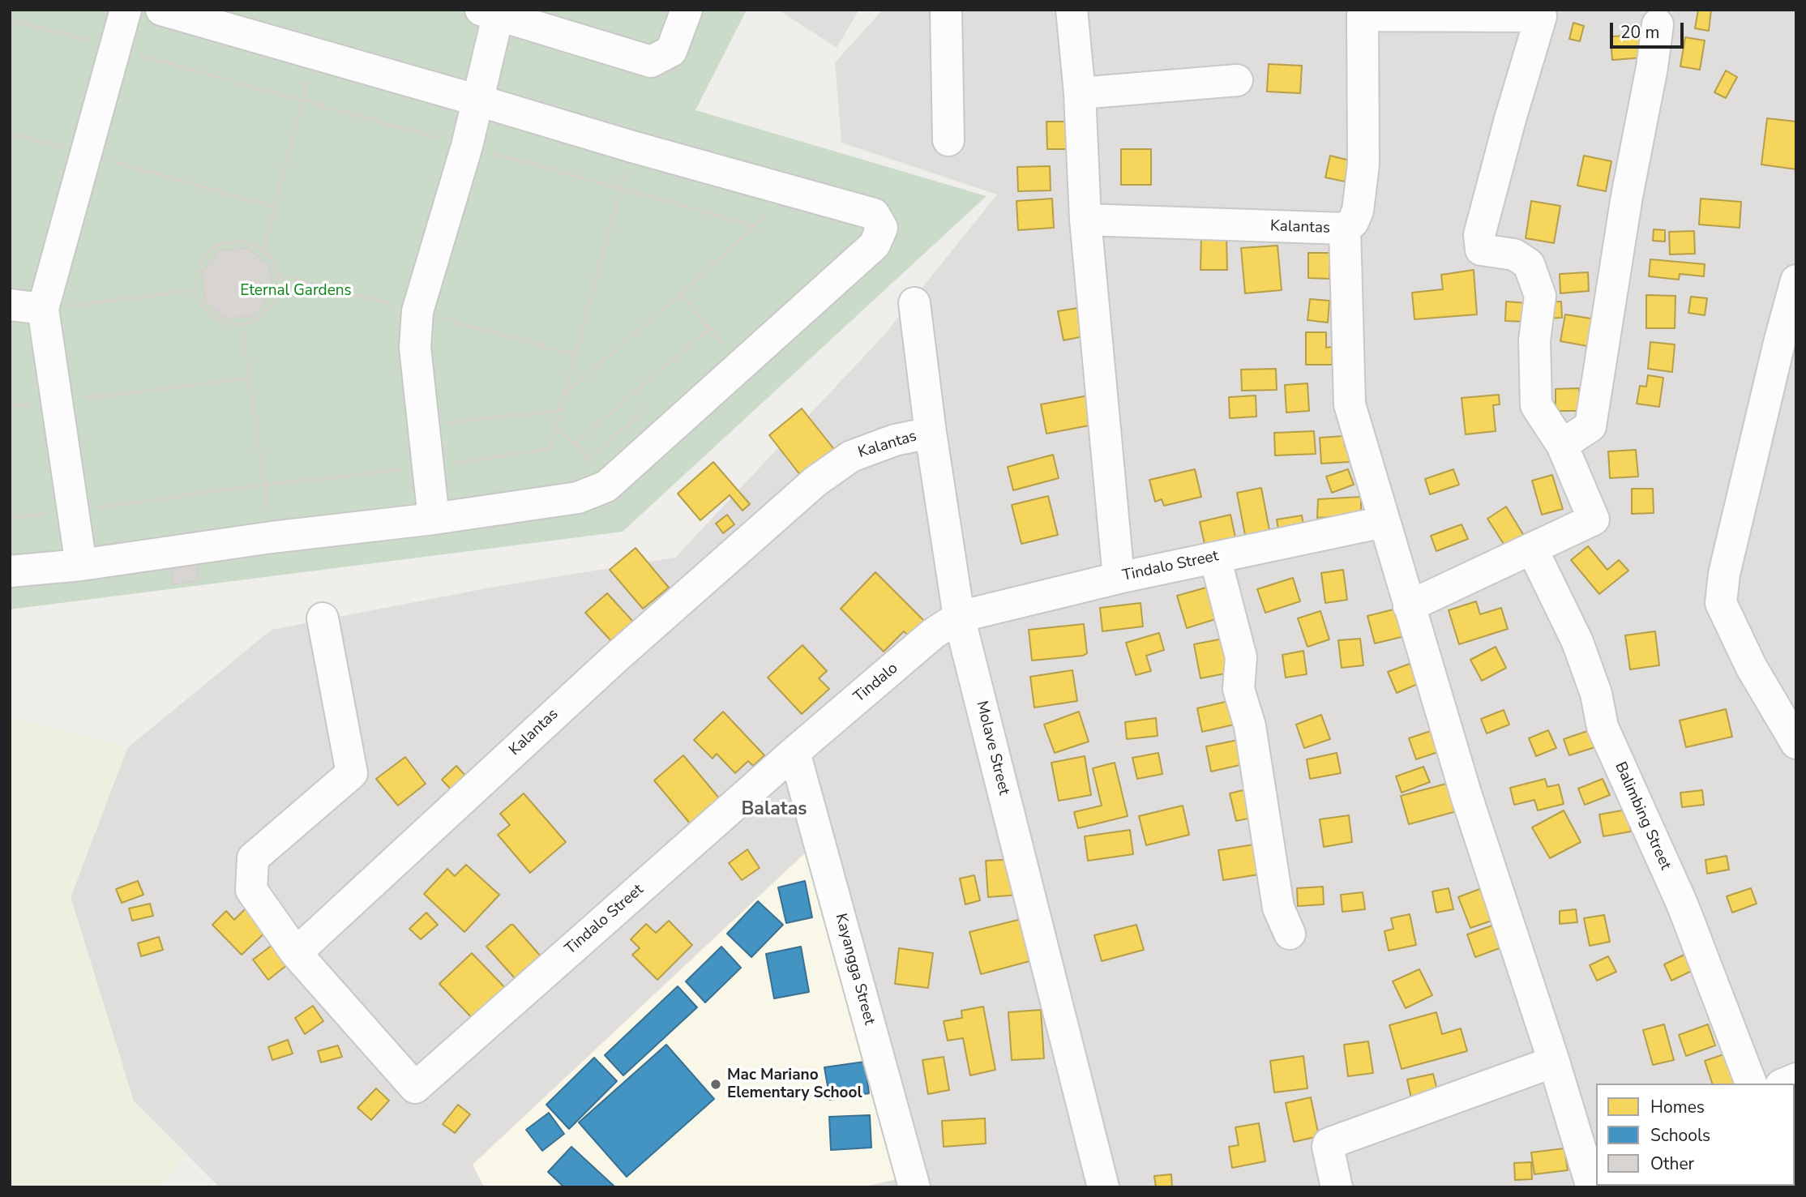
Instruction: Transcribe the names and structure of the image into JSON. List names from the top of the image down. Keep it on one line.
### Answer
{"streets":{"street":["Kalantas","Tindalo Street","Tindalo","Molave Street","Balimbing Street","Kayangga Street"]},"crossings":[["Kalantas","Tindalo Street"],["Kalantas","Molave Street"],["Tindalo Street","Tindalo"],["Tindalo Street","Molave Street"],["Tindalo Street","Kayangga Street"],["Tindalo","Molave Street"],["Tindalo","Kayangga Street"]],"districts":["Balatas"],"parks":["Eternal Gardens"],"places":["Mac Mariano Elementary School"],"legend":["Homes","Schools","Other"],"scale_bar":"20 m"}
